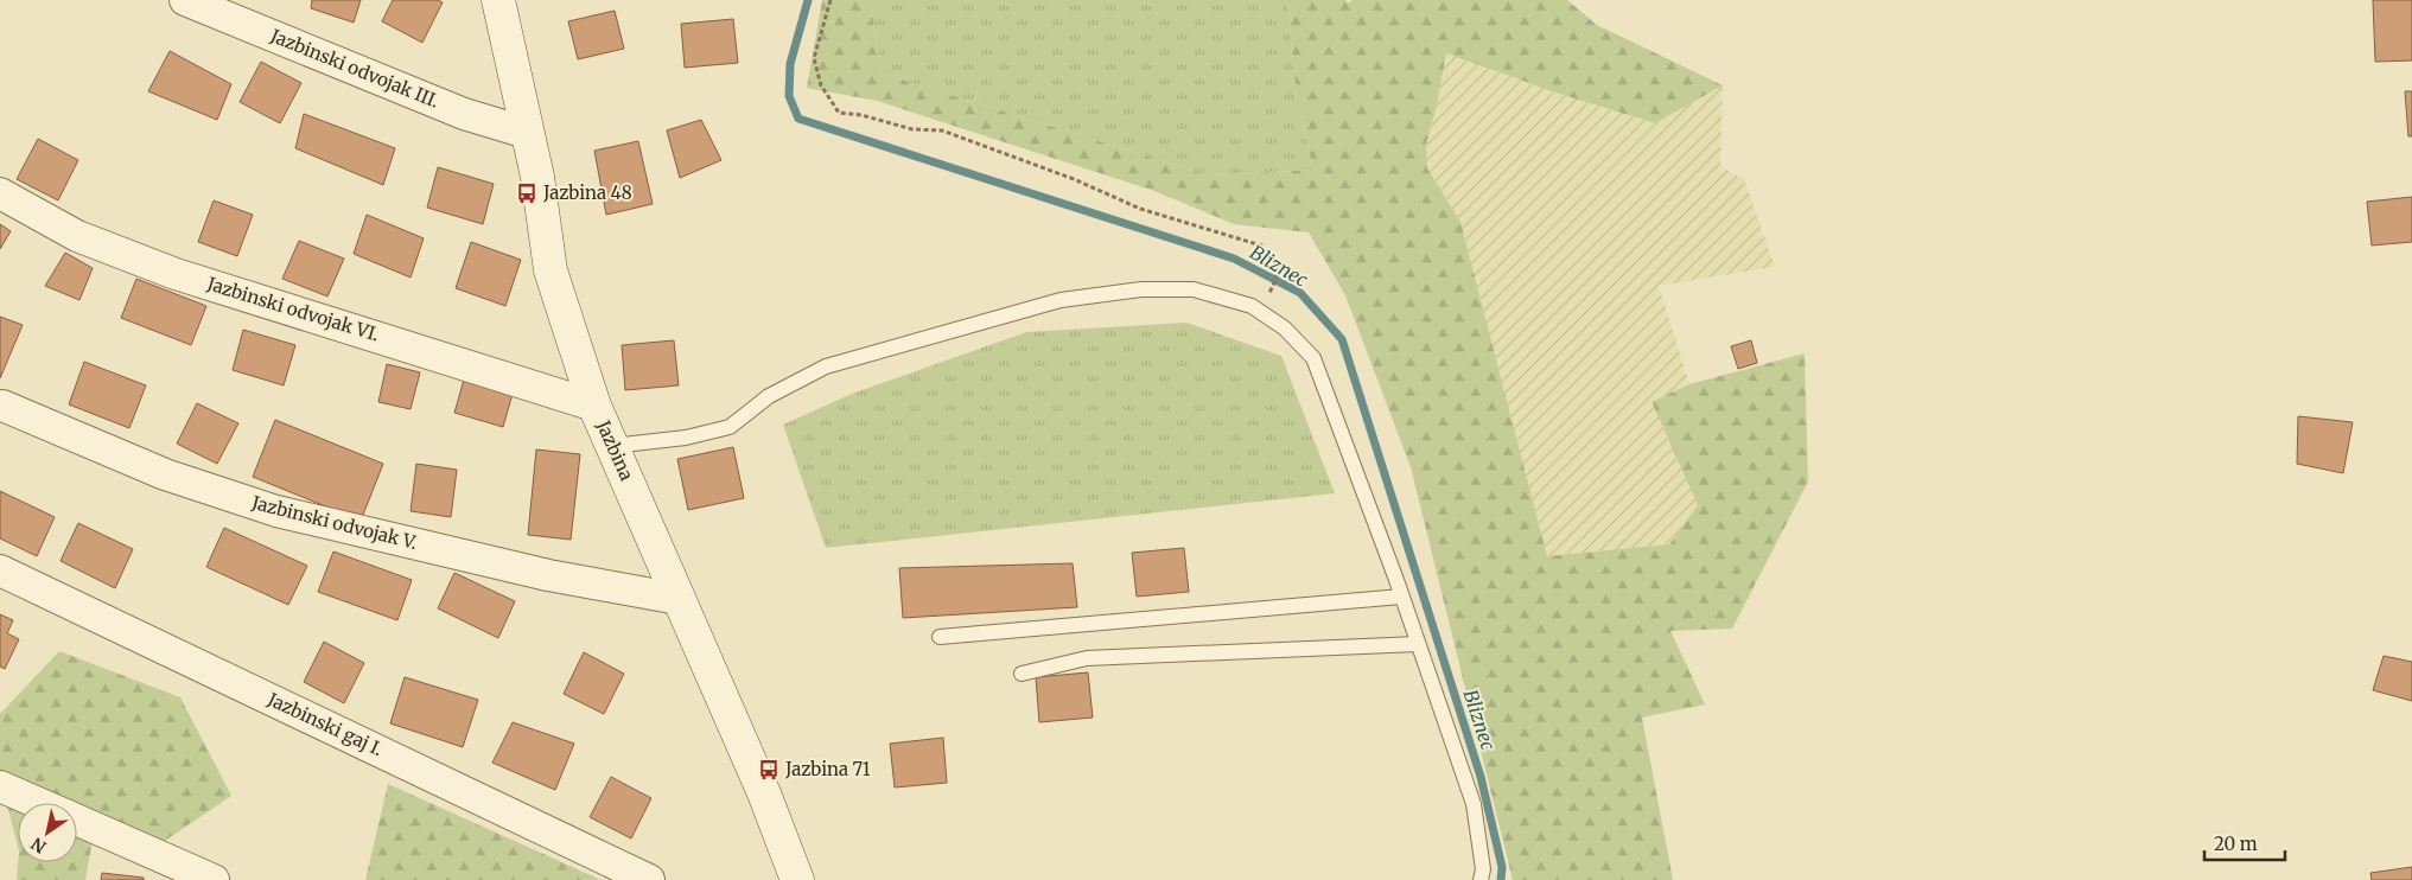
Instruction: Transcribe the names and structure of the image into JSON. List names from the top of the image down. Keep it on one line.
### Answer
{"streets":{"street":["Jazbinski odvojak III.","Jazbinski odvojak VI.","Jazbina","Jazbinski odvojak V.","Jazbinski gaj I."]},"crossings":[["Jazbinski odvojak III.","Jazbina"],["Jazbinski odvojak VI.","Jazbina"],["Jazbina","Jazbinski odvojak V."]],"water":["Bliznec"],"places":{"bus stop":["Jazbina 48","Jazbina 71"]},"scale_bar":"20 m","north":"bottom left"}
